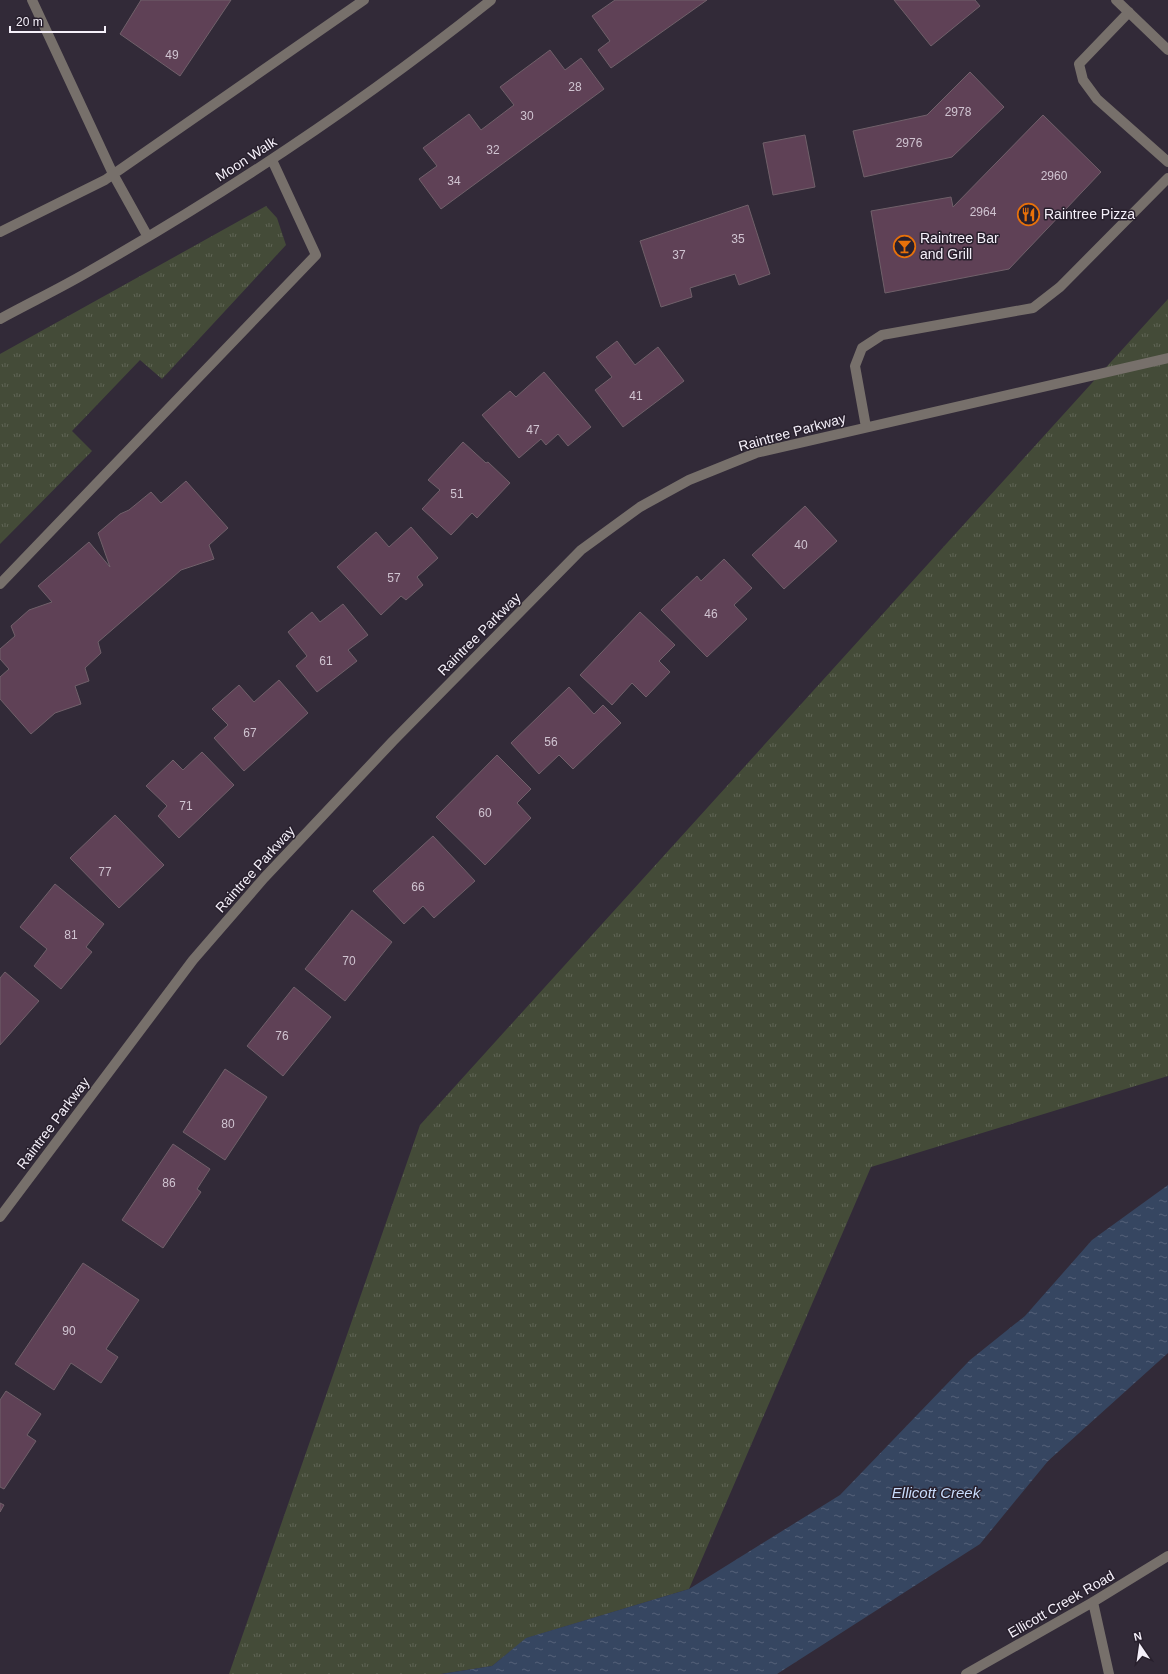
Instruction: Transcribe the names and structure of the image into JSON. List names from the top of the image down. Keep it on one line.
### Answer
{"streets":{"street":["Moon Walk","Raintree Parkway","Ellicott Creek Road"]},"water":["Ellicott Creek"],"places":{"restaurant":["Raintree Pizza"],"bar":["Raintree Bar and Grill"]},"house_numbers":["49","28","2978","30","2976","32","2960","34","2964","35","37","41","47","51","40","57","46","61","67","56","71","60","77","66","81","70","76","80","86","90"],"scale_bar":"20 m","north":"top"}
